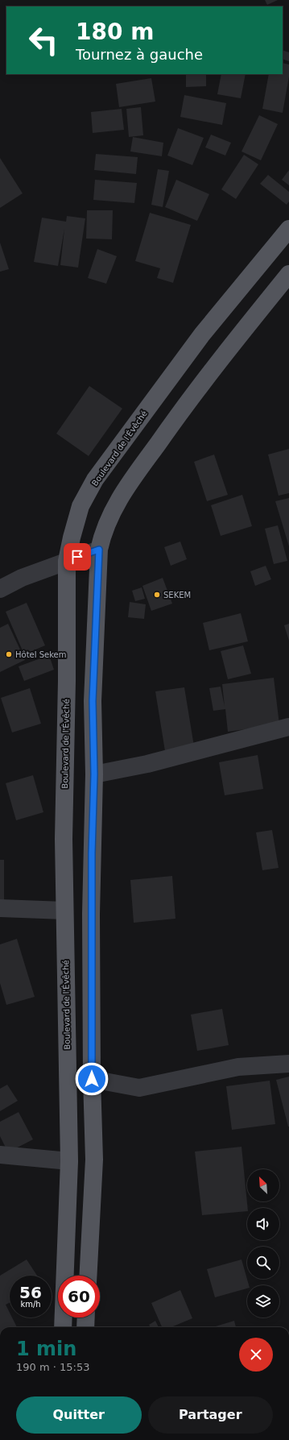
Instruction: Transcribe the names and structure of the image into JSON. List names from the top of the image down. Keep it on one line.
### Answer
{"streets":{"main road":["Boulevard de l'Évêché"]},"places":["SEKEM","Hôtel Sekem"],"north":"top left","page":{"turn":["180 m","Tournez à gauche"],"speed":"56 km/h","limit":"60","heading":["1 min","190 m · 15:53"],"buttons":["Quitter","Partager"]}}
